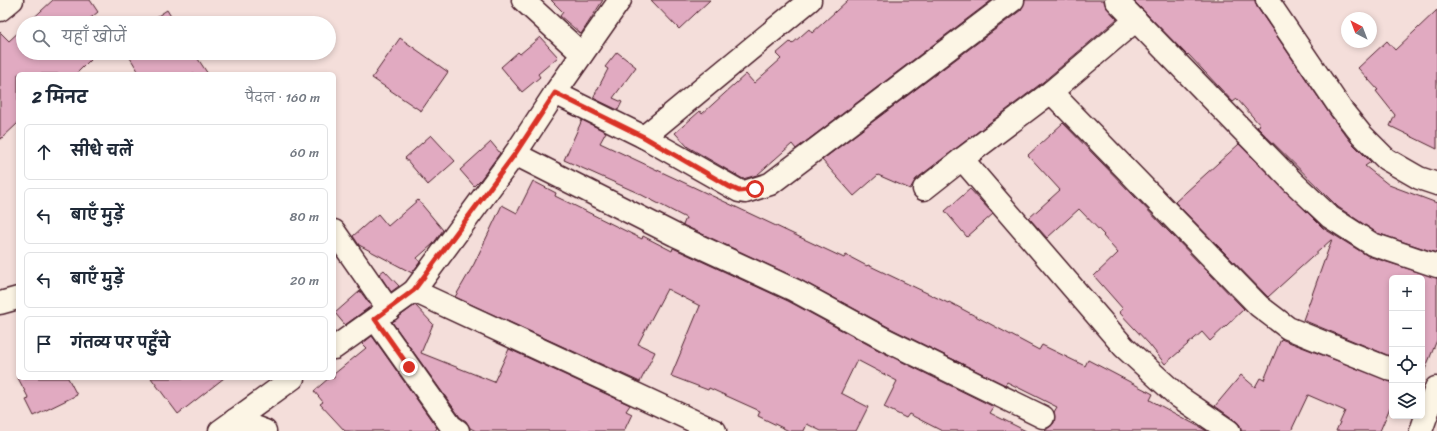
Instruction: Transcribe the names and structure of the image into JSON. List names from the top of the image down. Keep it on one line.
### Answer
{"north":"top left","page":{"search":"यहाँ खोजें","heading":["2 मिनट","पैदल · 160 m"],"list":[["सीधे चलें","60 m"],["बाएँ मुड़ें","80 m"],["बाएँ मुड़ें","20 m"],"गंतव्य पर पहुँचे"],"map_buttons":["+","−"]}}
